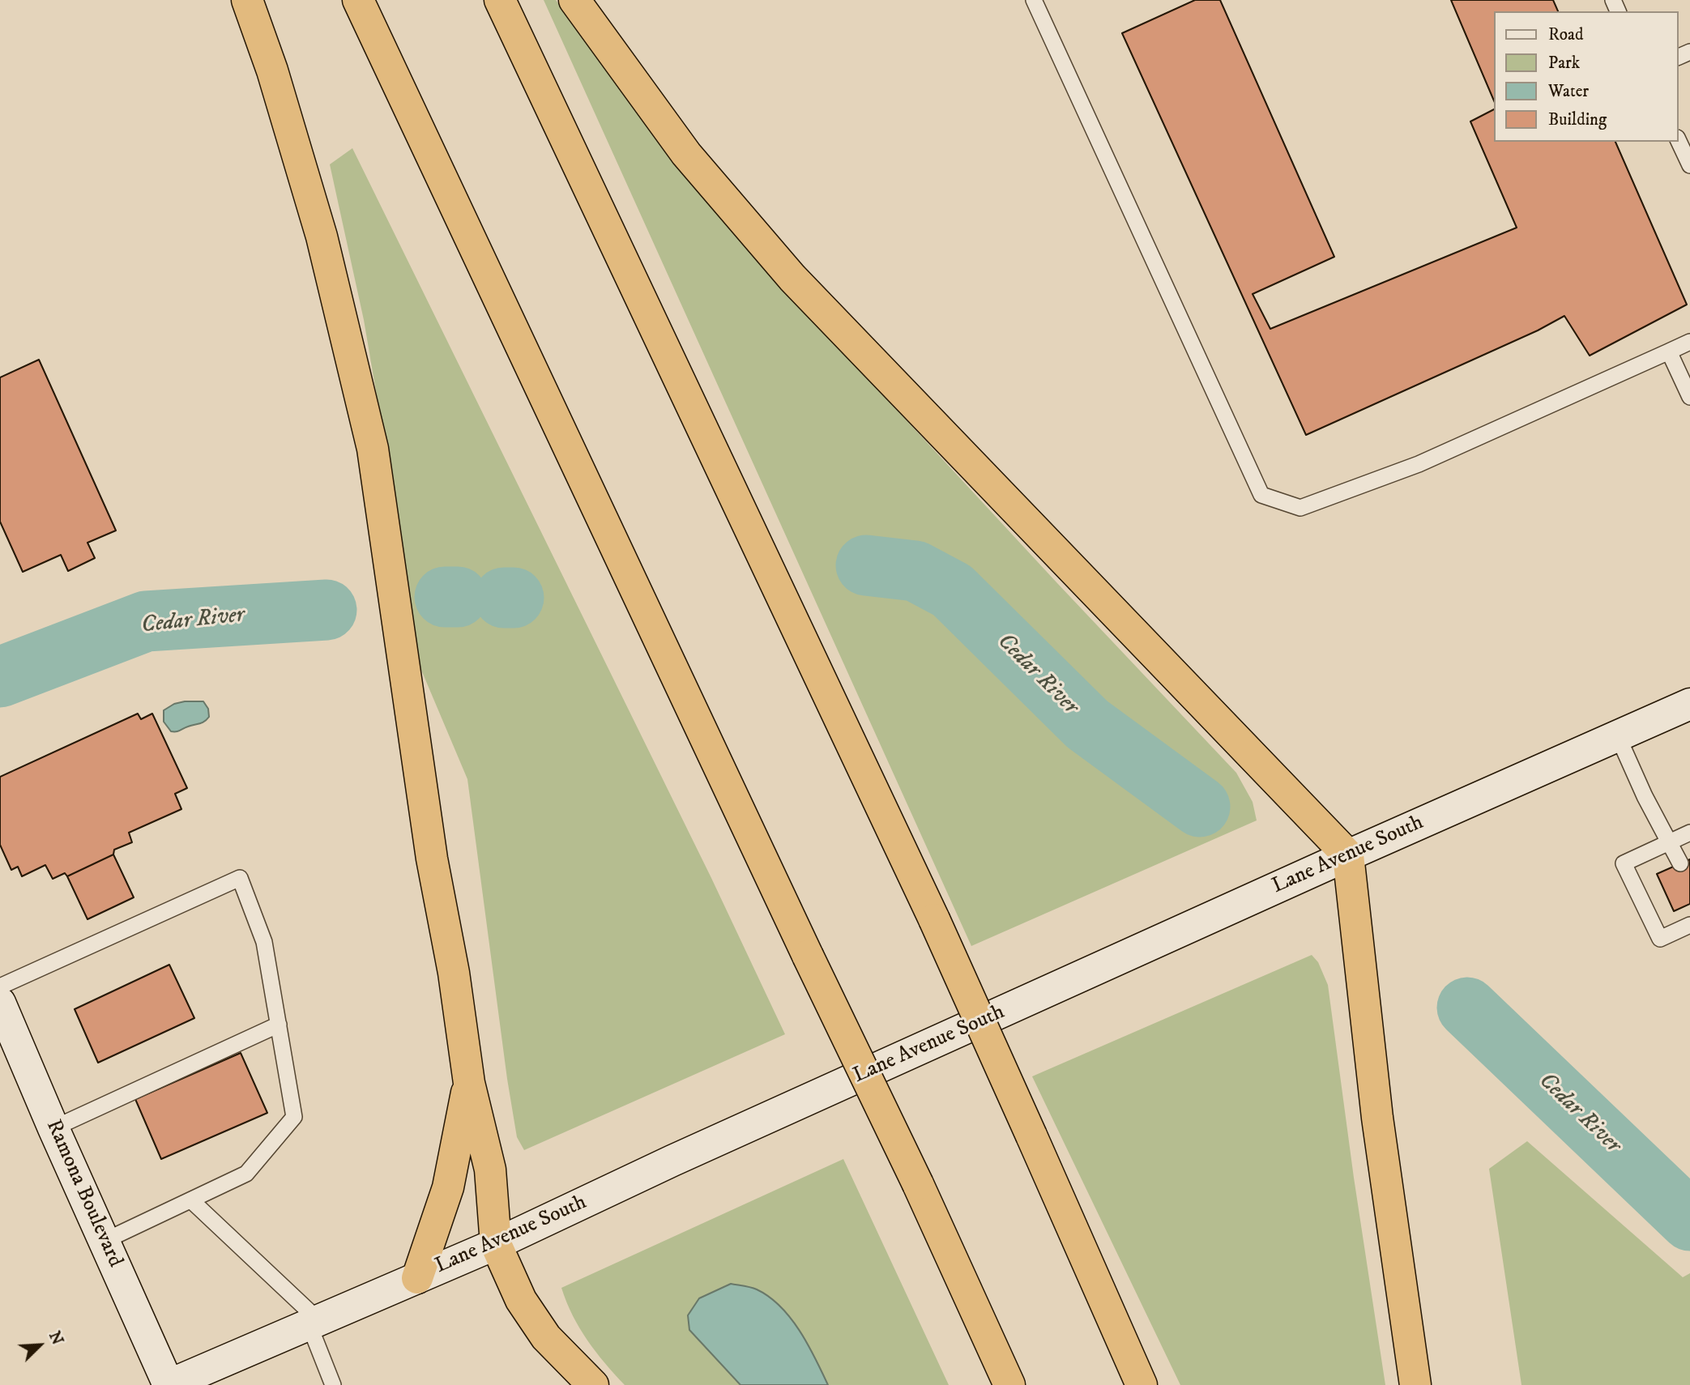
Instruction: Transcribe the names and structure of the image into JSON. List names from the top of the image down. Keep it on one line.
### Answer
{"streets":{"main road":["Lane Avenue South","Ramona Boulevard"]},"crossings":[["Lane Avenue South","Ramona Boulevard"]],"water":["Cedar River"],"legend":["Road","Park","Water","Building"],"north":"top right"}
